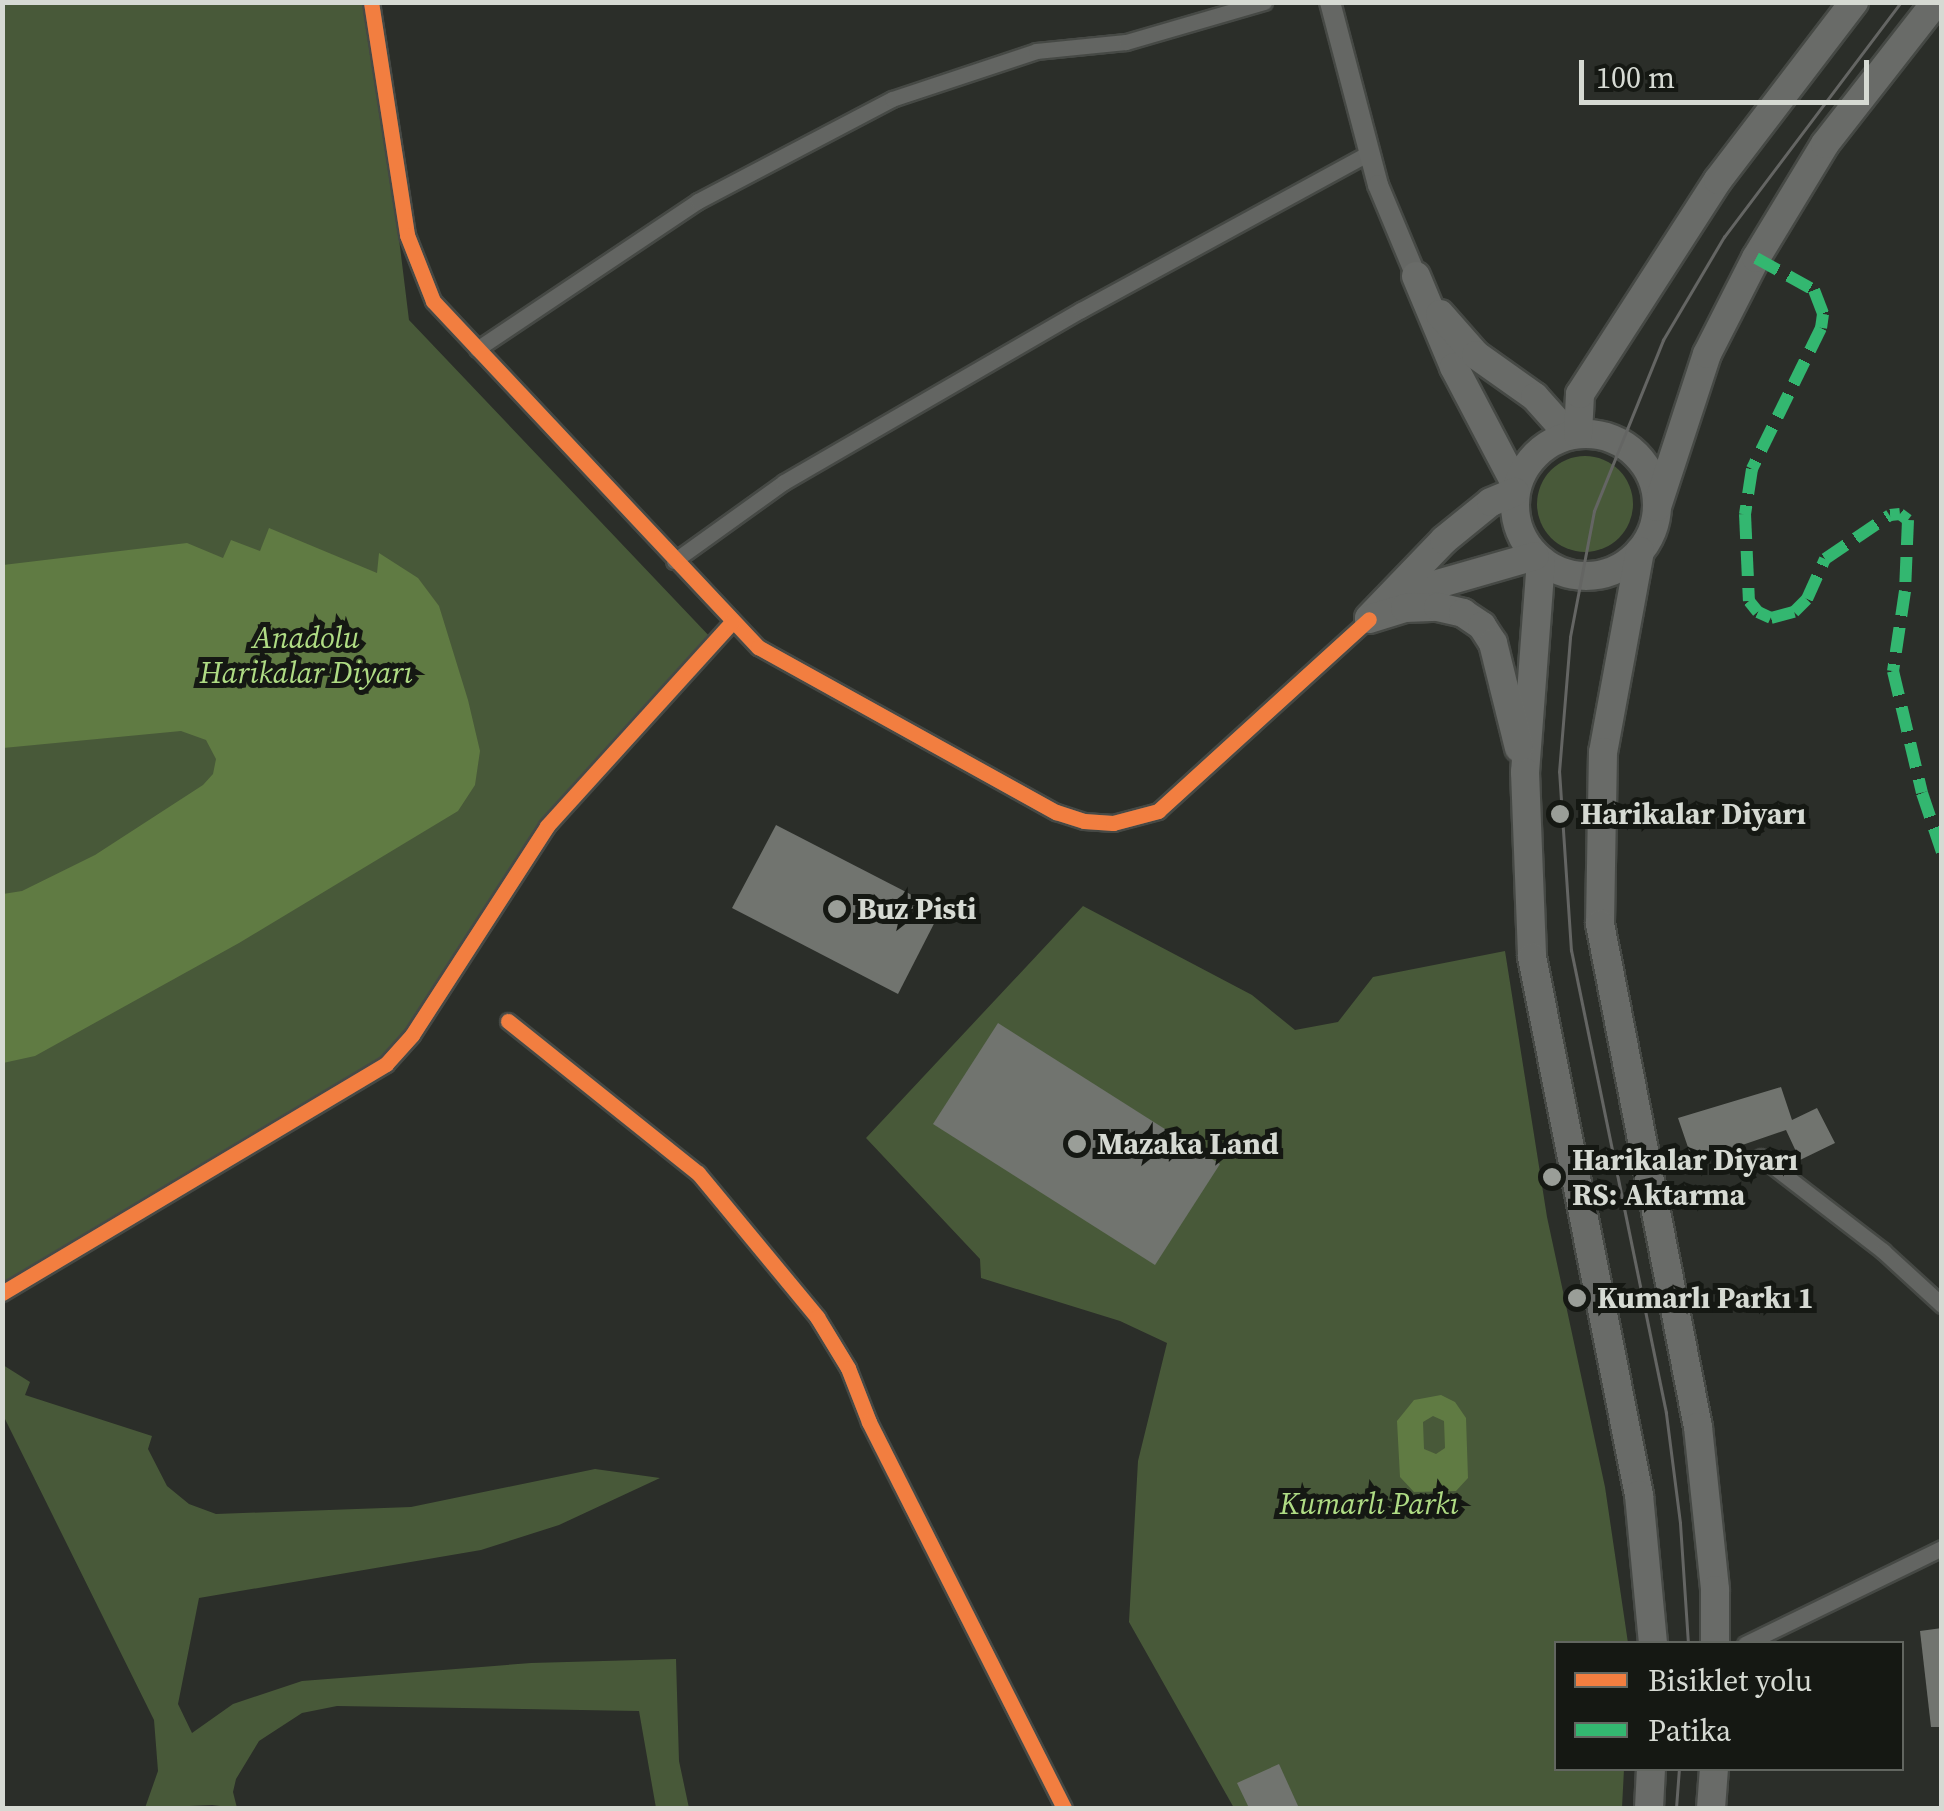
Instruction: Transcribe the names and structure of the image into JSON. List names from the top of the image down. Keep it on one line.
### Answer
{"parks":["Anadolu Harikalar Diyarı","Kumarlı Parkı"],"places":["Harikalar Diyarı","Buz Pisti","Mazaka Land","Harikalar Diyarı RS: Aktarma","Kumarlı Parkı 1"],"legend":["Bisiklet yolu","Patika"],"scale_bar":"100 m"}
